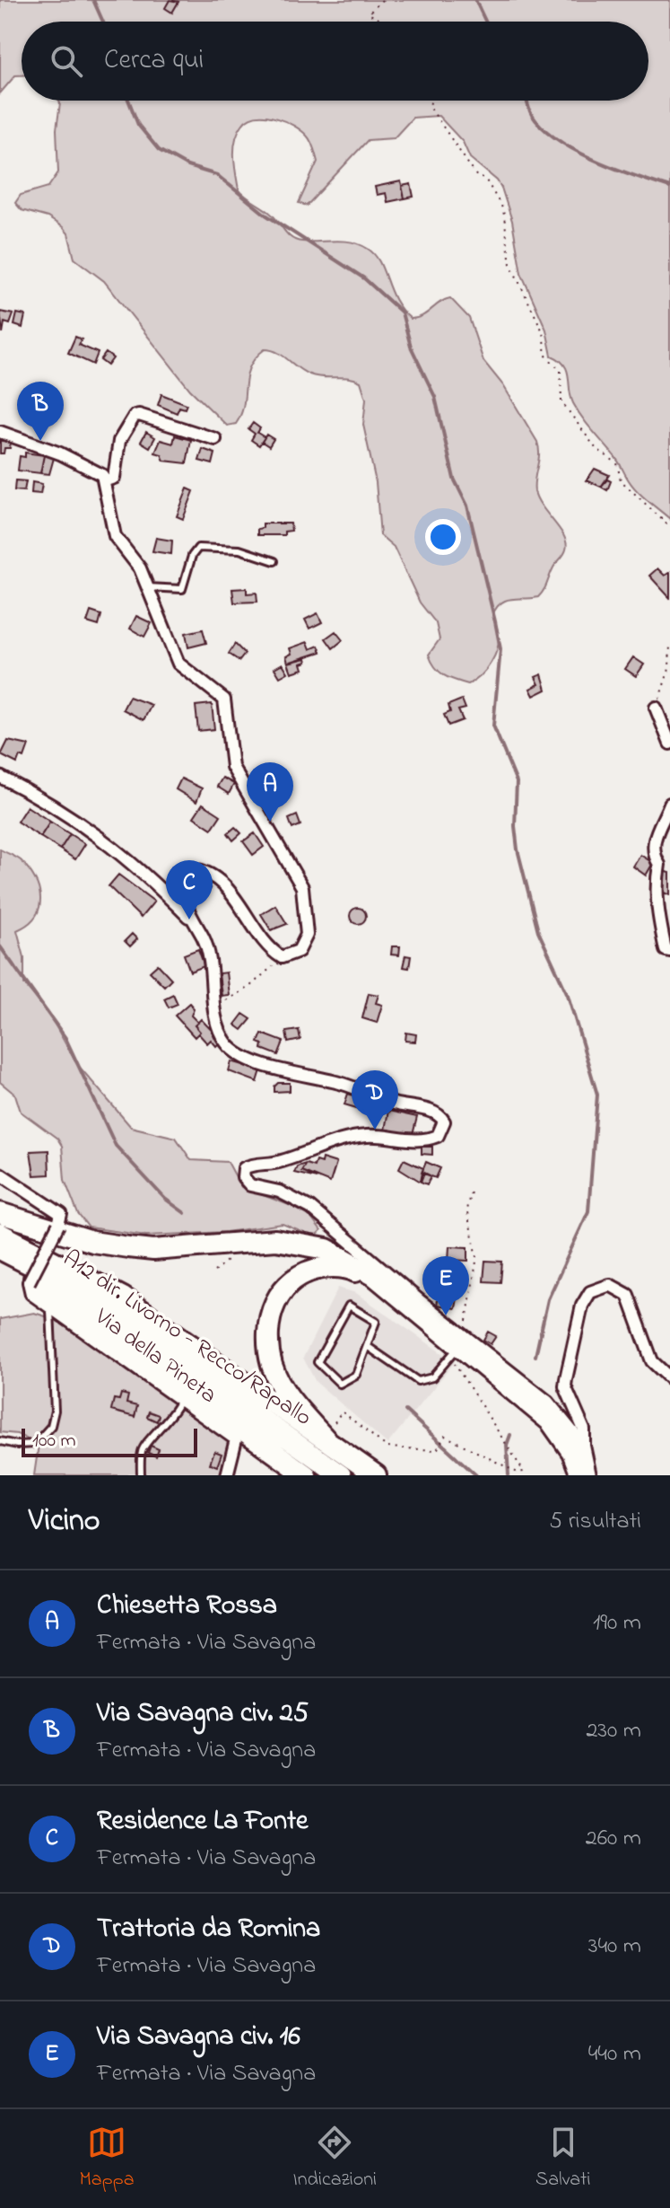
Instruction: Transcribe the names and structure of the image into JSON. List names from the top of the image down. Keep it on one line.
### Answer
{"streets":{"highway":["A12 dir. Livorno - Recco/Rapallo"],"street":["Via della Pineta"]},"scale_bar":"100 m","page":{"search":"Cerca qui","pins":["B","A","C","D","E"],"scale":"100 m","heading":["Vicino","5 risultati"],"list":[{"mark":"A","name":"Chiesetta Rossa","note":"Fermata · Via Savagna","value":"190 m"},{"mark":"B","name":"Via Savagna civ. 25","note":"Fermata · Via Savagna","value":"230 m"},{"mark":"C","name":"Residence La Fonte","note":"Fermata · Via Savagna","value":"260 m"},{"mark":"D","name":"Trattoria da Romina","note":"Fermata · Via Savagna","value":"340 m"},{"mark":"E","name":"Via Savagna civ. 16","note":"Fermata · Via Savagna","value":"440 m"}],"nav":["Mappa","Indicazioni","Salvati"]}}
